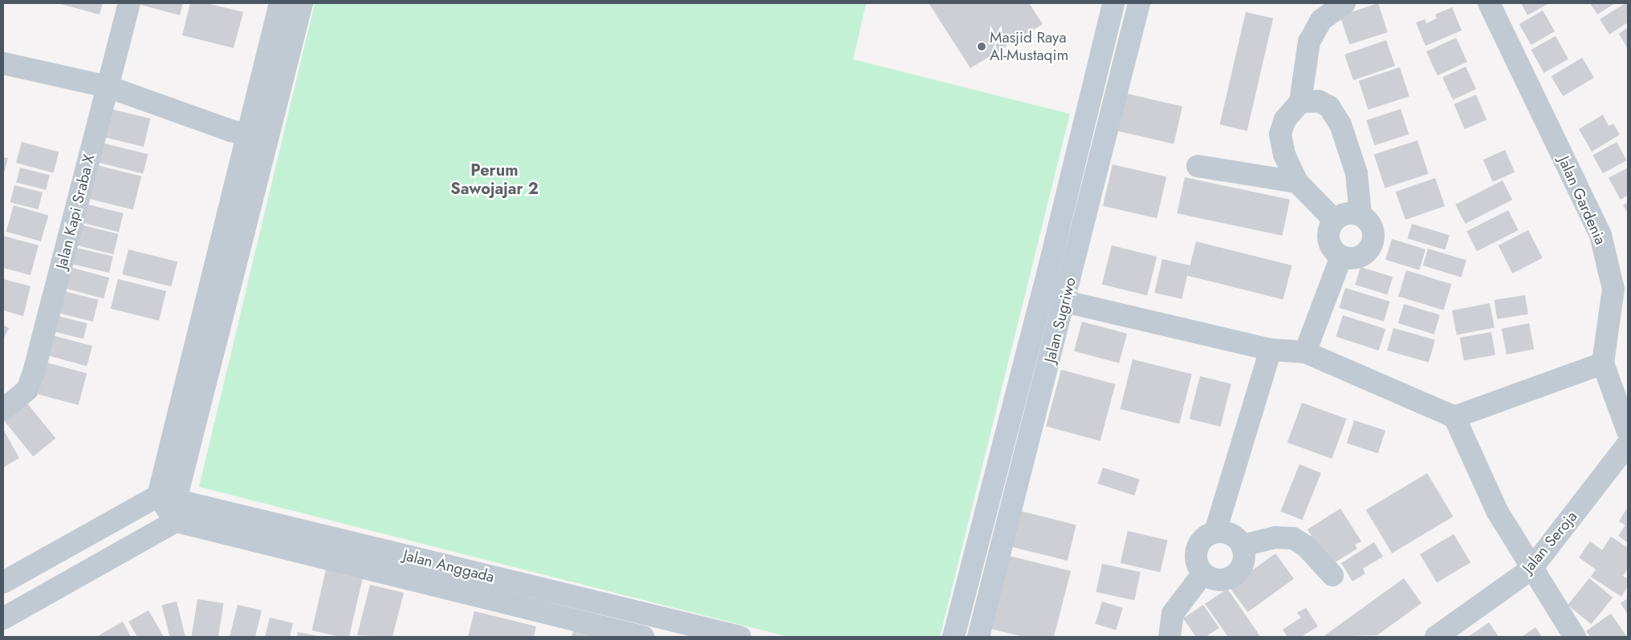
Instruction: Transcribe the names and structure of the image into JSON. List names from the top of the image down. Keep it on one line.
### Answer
{"streets":{"street":["Jalan Gardenia","Jalan Kapi Sraba X","Jalan Sugriwo","Jalan Seroja","Jalan Anggada"]},"districts":["Perum Sawojajar 2"],"places":["Masjid Raya Al-Mustaqim"]}
